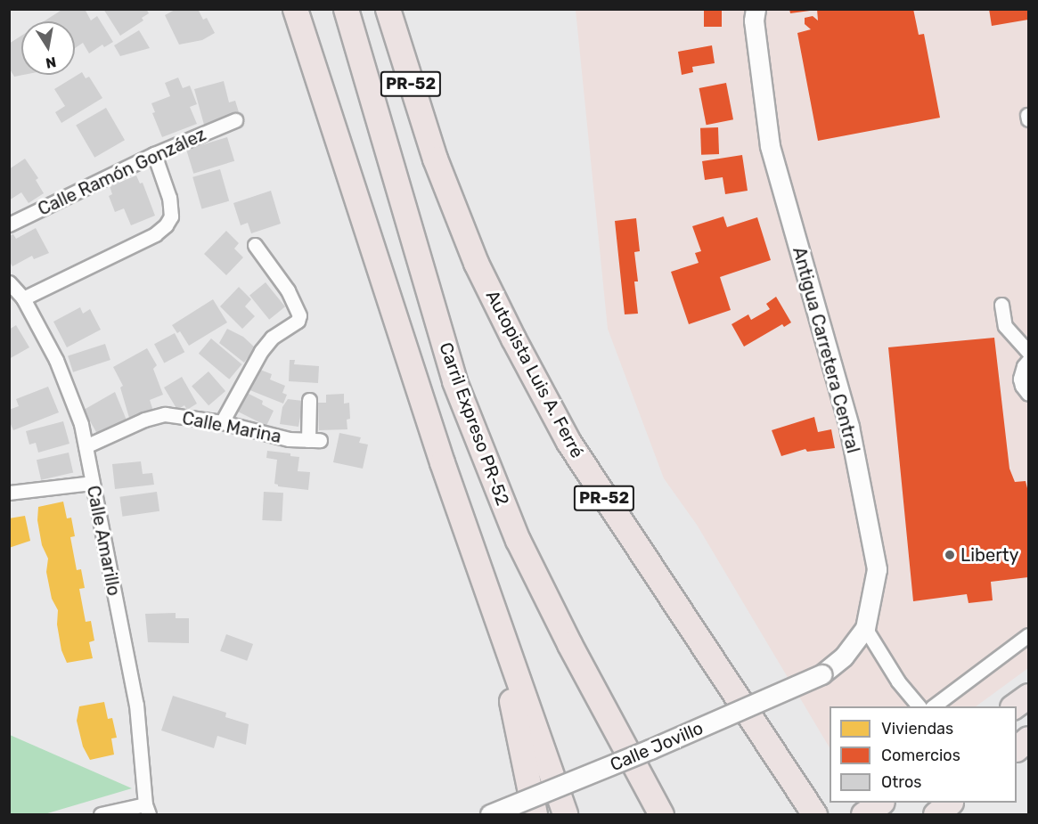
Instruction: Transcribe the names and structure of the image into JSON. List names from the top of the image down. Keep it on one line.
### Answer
{"streets":{"highway":["PR-52","Autopista Luis A. Ferré","Carril Expreso PR-52"],"street":["Calle Ramón González","Antigua Carretera Central","Calle Marina","Calle Amarillo","Calle Jovillo"]},"crossings":[["Antigua Carretera Central","Calle Jovillo"],["Calle Marina","Calle Amarillo"]],"places":["Liberty"],"legend":["Viviendas","Comercios","Otros"],"north":"bottom"}
